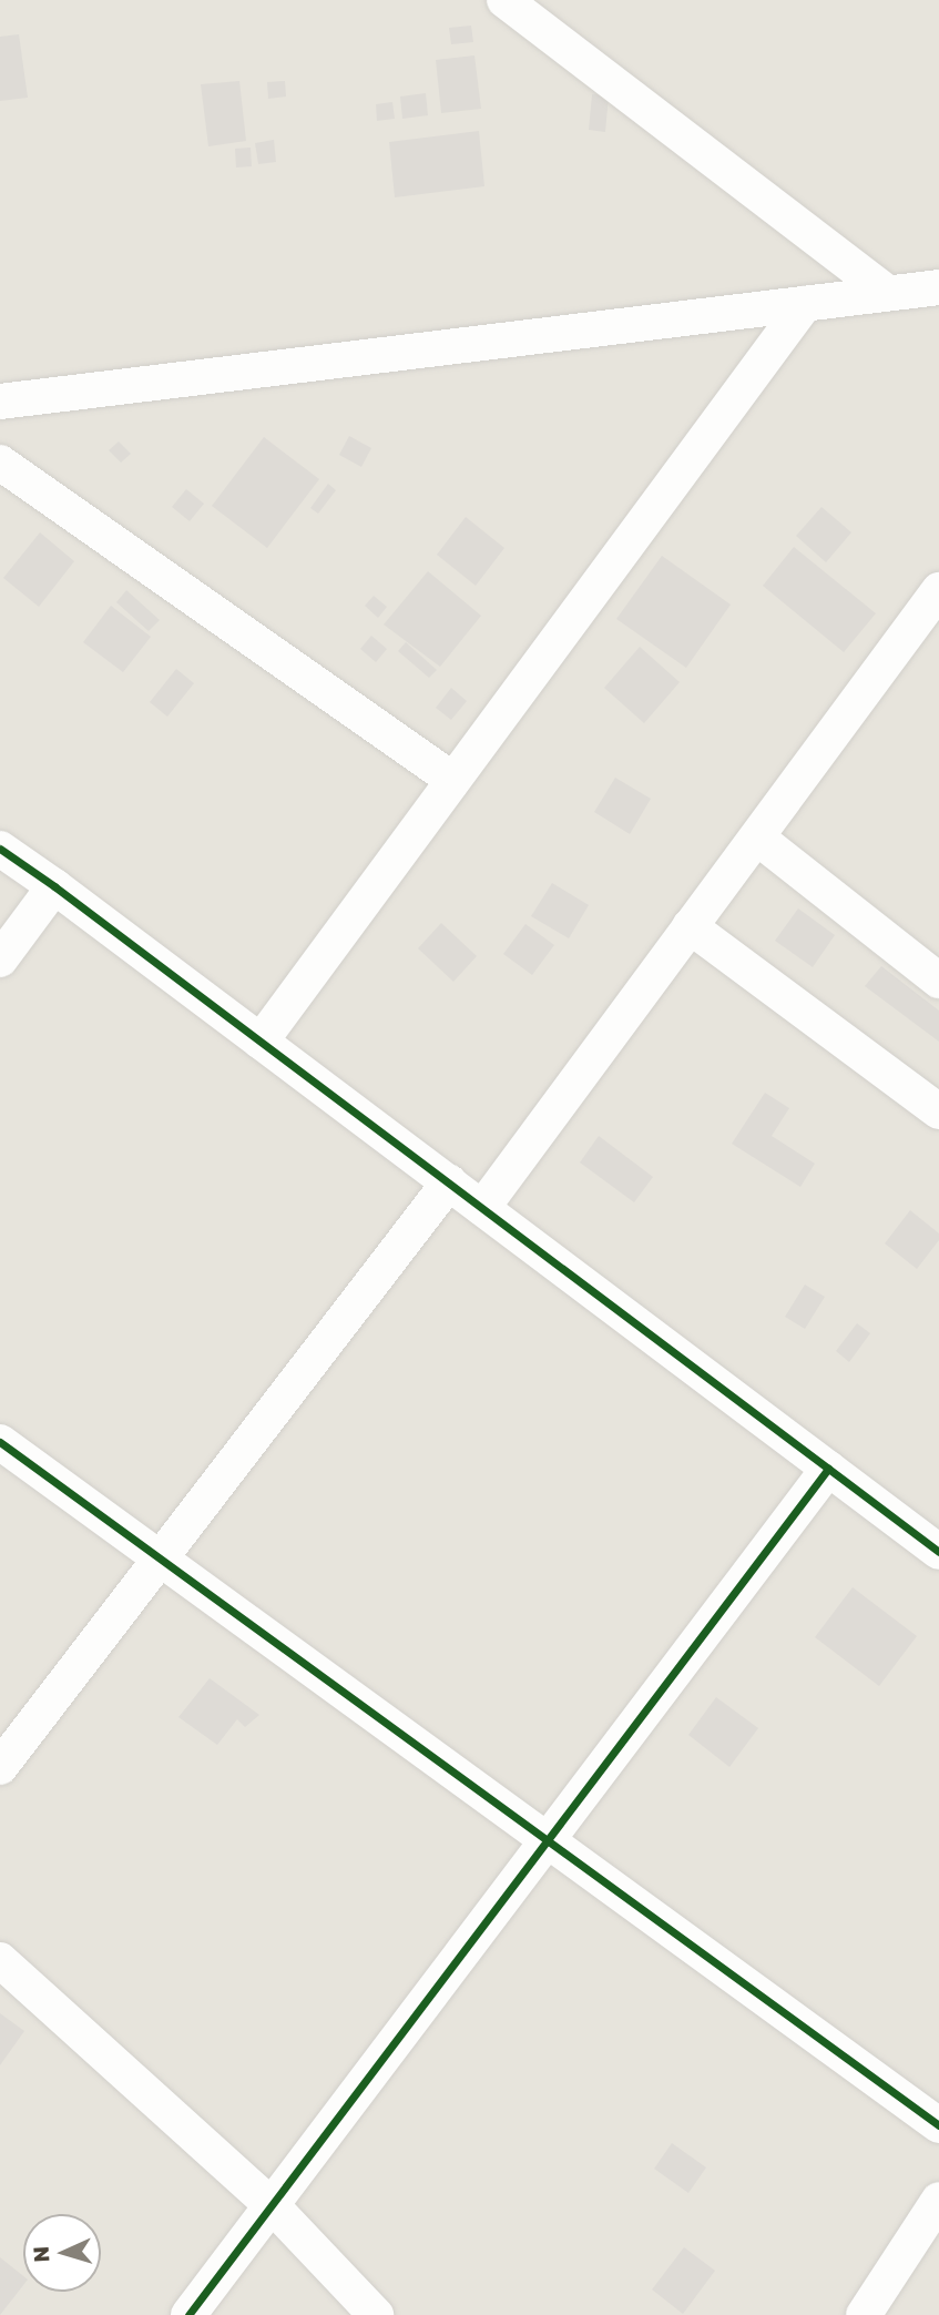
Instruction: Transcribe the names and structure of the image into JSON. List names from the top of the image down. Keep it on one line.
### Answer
{"north":"left"}
